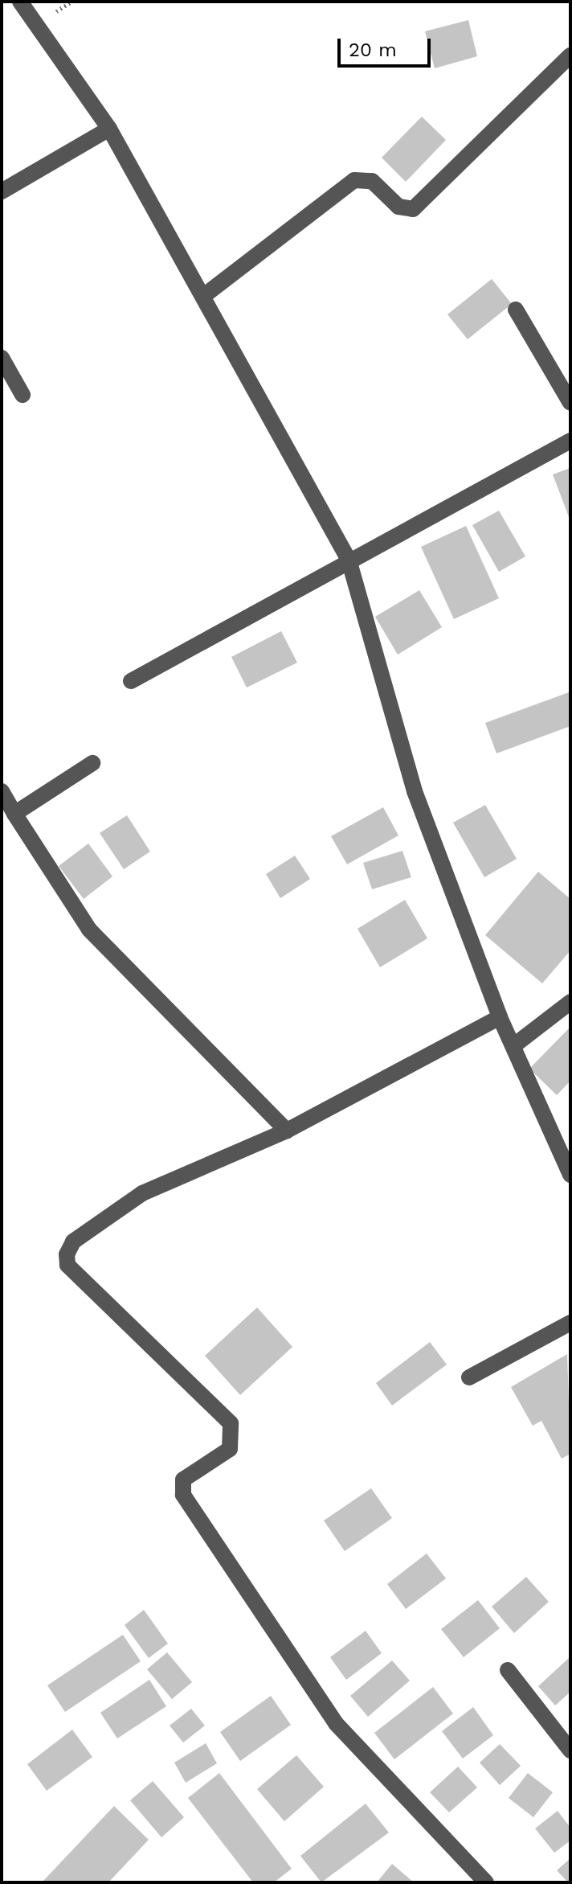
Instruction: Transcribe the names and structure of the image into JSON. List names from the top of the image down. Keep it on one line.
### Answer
{"scale_bar":"20 m"}
